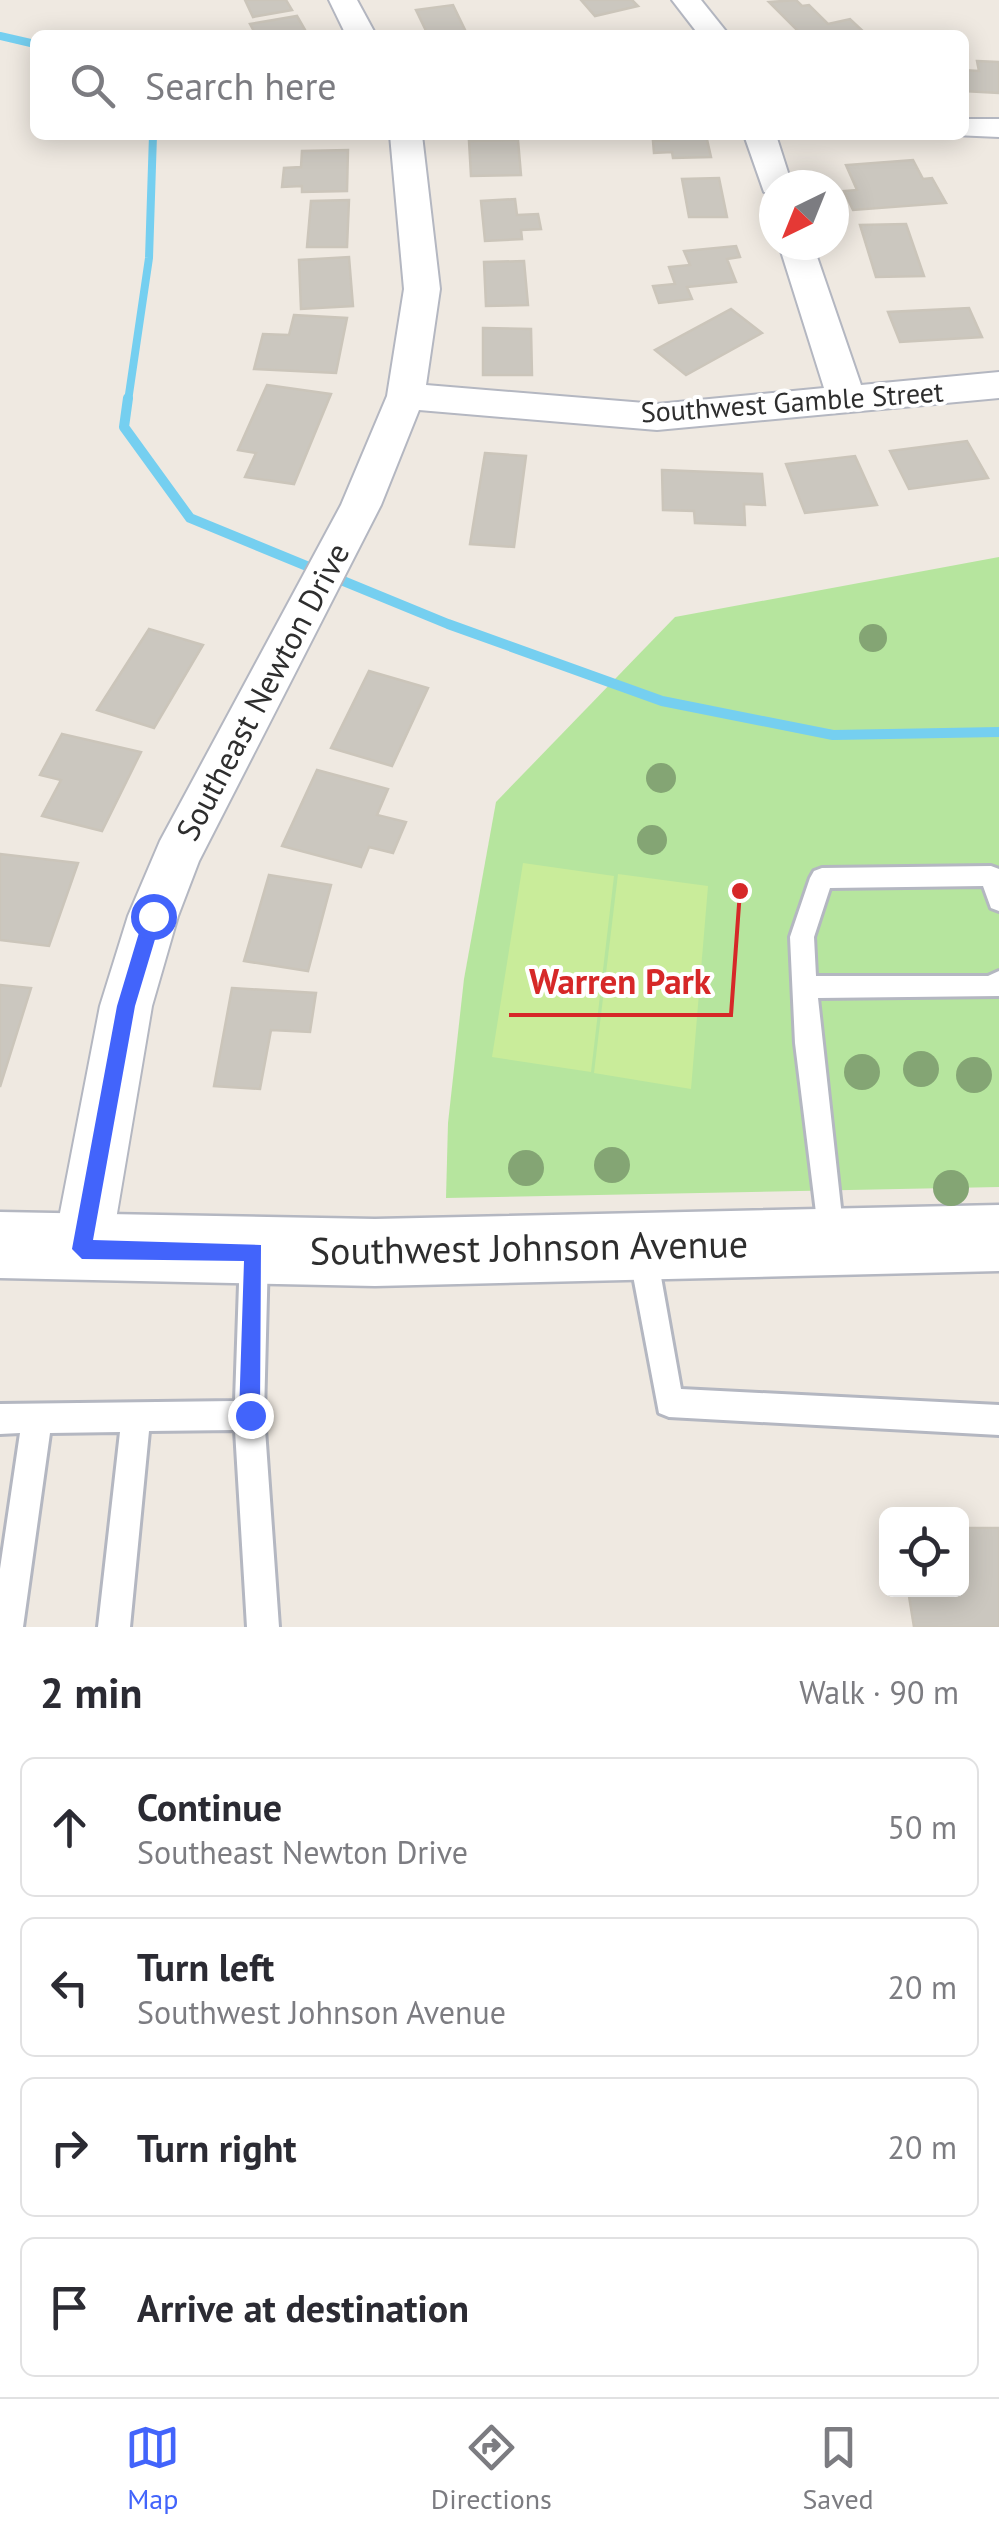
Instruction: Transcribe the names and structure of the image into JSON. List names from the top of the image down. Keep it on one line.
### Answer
{"streets":{"street":["Southwest Gamble Street","Southeast Newton Drive","Southwest Johnson Avenue"]},"crossings":[["Southwest Gamble Street","Southeast Newton Drive"],["Southeast Newton Drive","Southwest Johnson Avenue"]],"places":["Warren Park"],"north":"bottom left","page":{"search":"Search here","heading":["2 min","Walk · 90 m"],"list":[["Continue","Southeast Newton Drive","50 m"],["Turn left","Southwest Johnson Avenue","20 m"],["Turn right","20 m"],"Arrive at destination"],"nav":["Map","Directions","Saved"]}}
